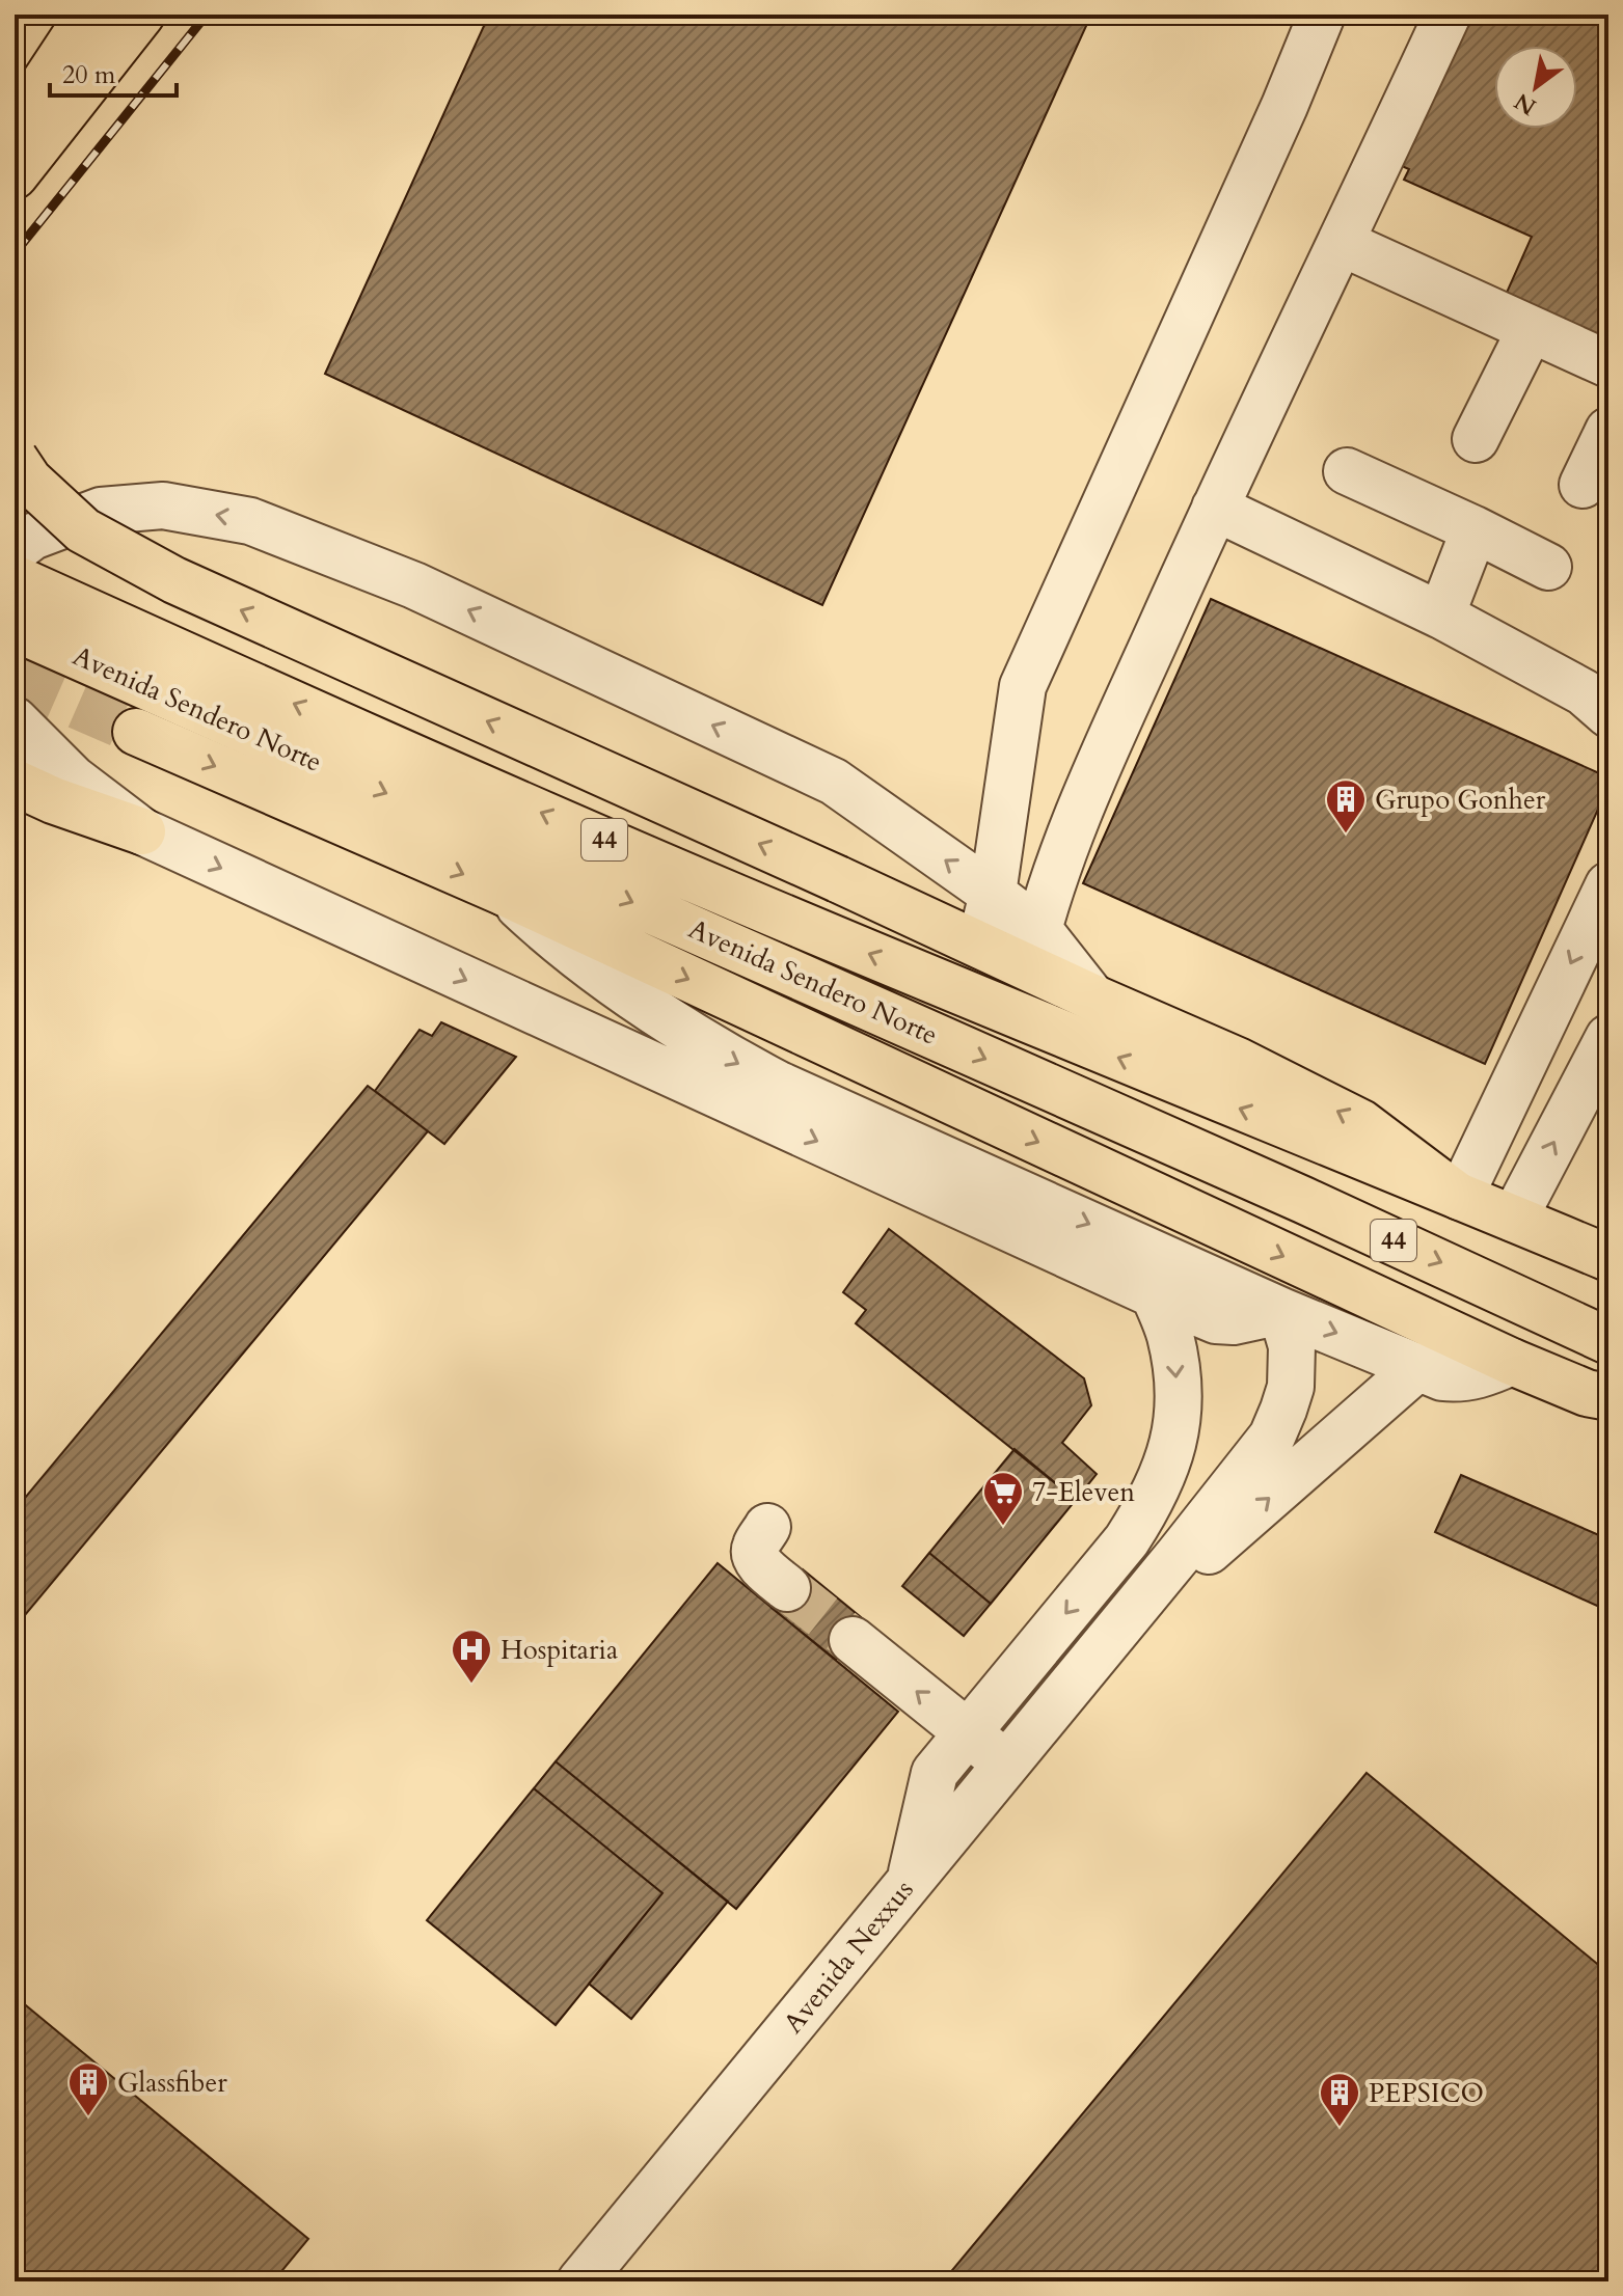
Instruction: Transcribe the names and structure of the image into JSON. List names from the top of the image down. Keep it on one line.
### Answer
{"streets":{"main road":["Avenida Sendero Norte","44"],"street":["Avenida Nexxus"]},"places":{"building":["Grupo Gonher","Glassfiber","PEPSICO"],"supermarket":["7-Eleven"],"hospital":["Hospitaria"]},"scale_bar":"20 m","north":"bottom left"}
